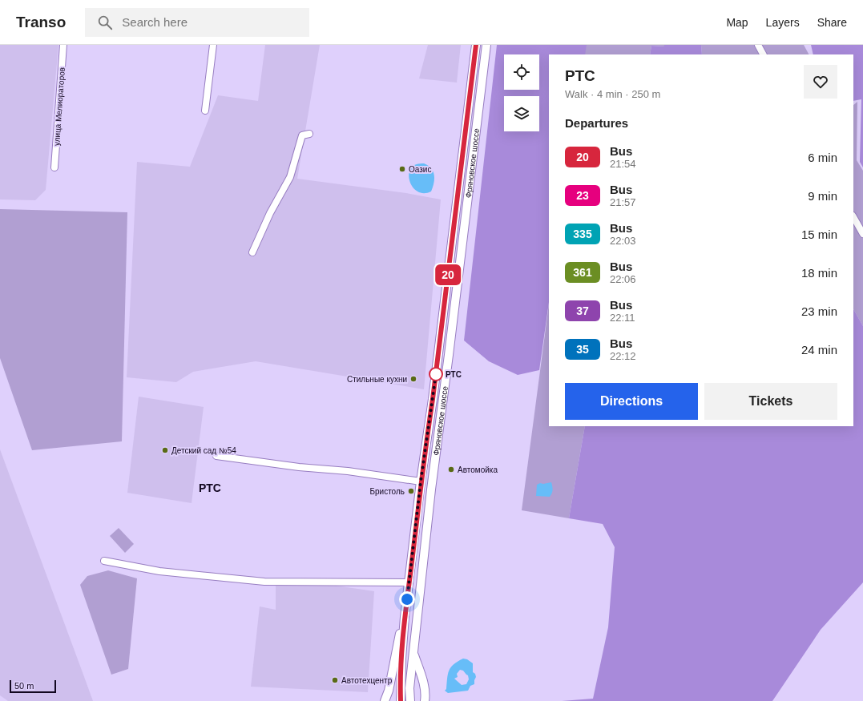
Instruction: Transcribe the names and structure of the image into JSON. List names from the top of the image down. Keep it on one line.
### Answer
{"streets":{"main road":["Фряновское шоссе"],"street":["улица Мелиораторов"]},"districts":["РТС"],"places":["Оазис","РТС","Стильные кухни","Детский сад №54","Автомойка","Бристоль","Автотехцентр"],"lines":["bus line 20"],"scale_bar":"50 m","page":{"header":"Transo","search":"Search here","nav":["Map","Layers","Share"],"on_map":"20","heading":[["РТС","Walk · 4 min · 250 m"],"Departures"],"list":[{"mark":"20","name":"Bus","note":"21:54","value":"6 min"},{"mark":"23","name":"Bus","note":"21:57","value":"9 min"},{"mark":"335","name":"Bus","note":"22:03","value":"15 min"},{"mark":"361","name":"Bus","note":"22:06","value":"18 min"},{"mark":"37","name":"Bus","note":"22:11","value":"23 min"},{"mark":"35","name":"Bus","note":"22:12","value":"24 min"}],"buttons":["Directions","Tickets"],"scale":"50 m"}}
